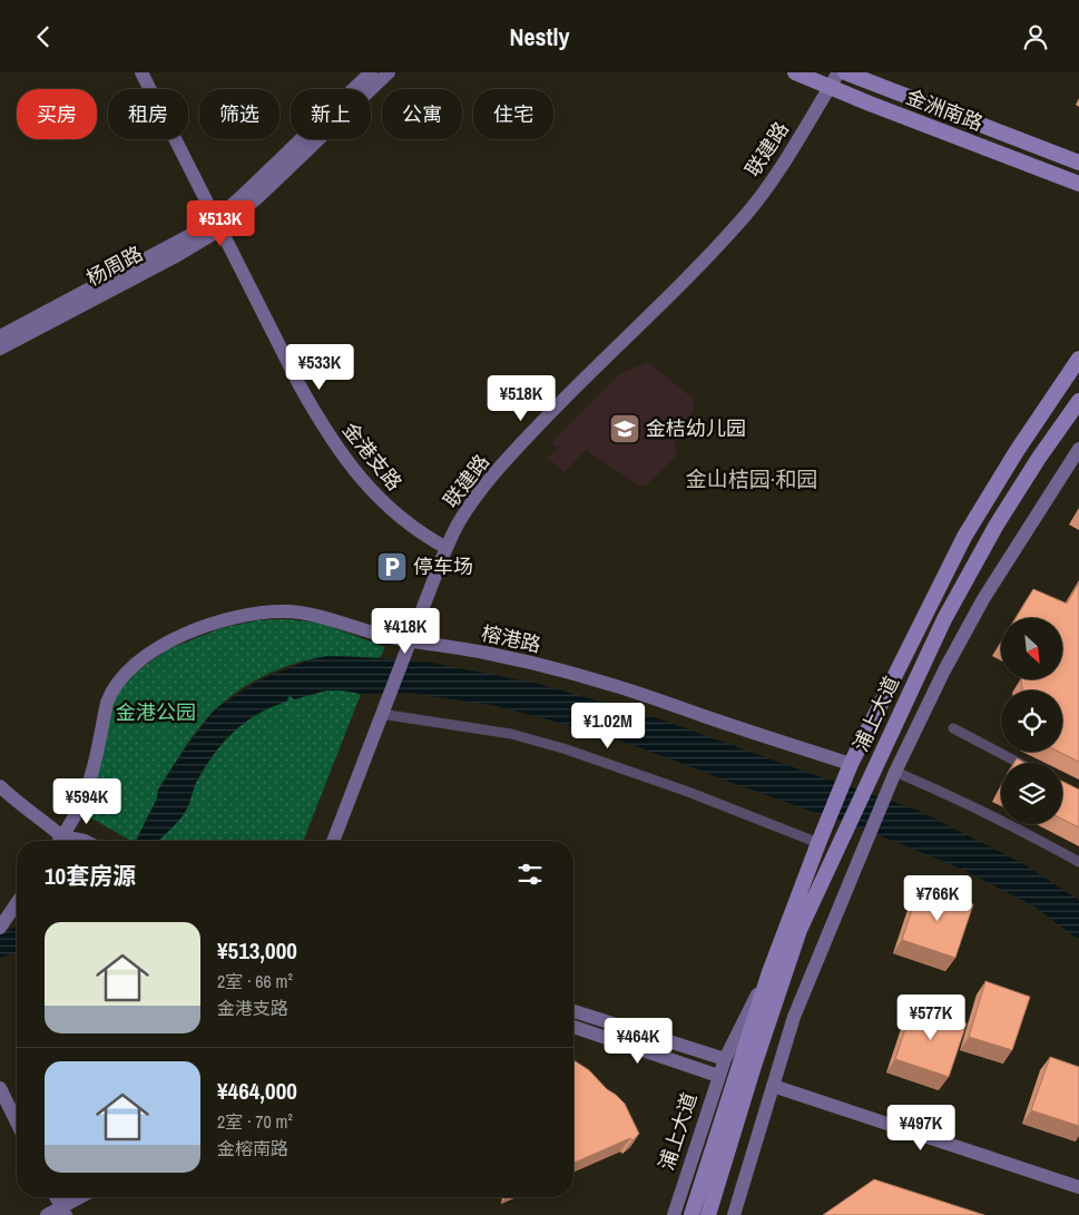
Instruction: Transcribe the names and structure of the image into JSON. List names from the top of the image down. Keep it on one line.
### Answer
{"streets":{"main road":["金洲南路","联建路","杨周路","金港支路","榕港路","浦上大道"]},"crossings":[["金洲南路","联建路"],["联建路","金港支路"],["联建路","榕港路"],["杨周路","金港支路"],["榕港路","浦上大道"]],"districts":["金山桔园·和园"],"parks":["金港公园"],"places":{"school or university":["金桔幼儿园"],"parking":["停车场"]},"north":"bottom right","page":{"header":"Nestly","chip":["买房","租房","筛选","新上","公寓","住宅"],"price":["¥513K","¥533K","¥518K","¥418K","¥1.02M","¥594K","¥766K","¥577K","¥464K","¥497K"],"heading":"10套房源","list":[{"name":"¥513,000","note":"2室 · 66 m² · 金港支路"},{"name":"¥464,000","note":"2室 · 70 m² · 金榕南路"}]}}
